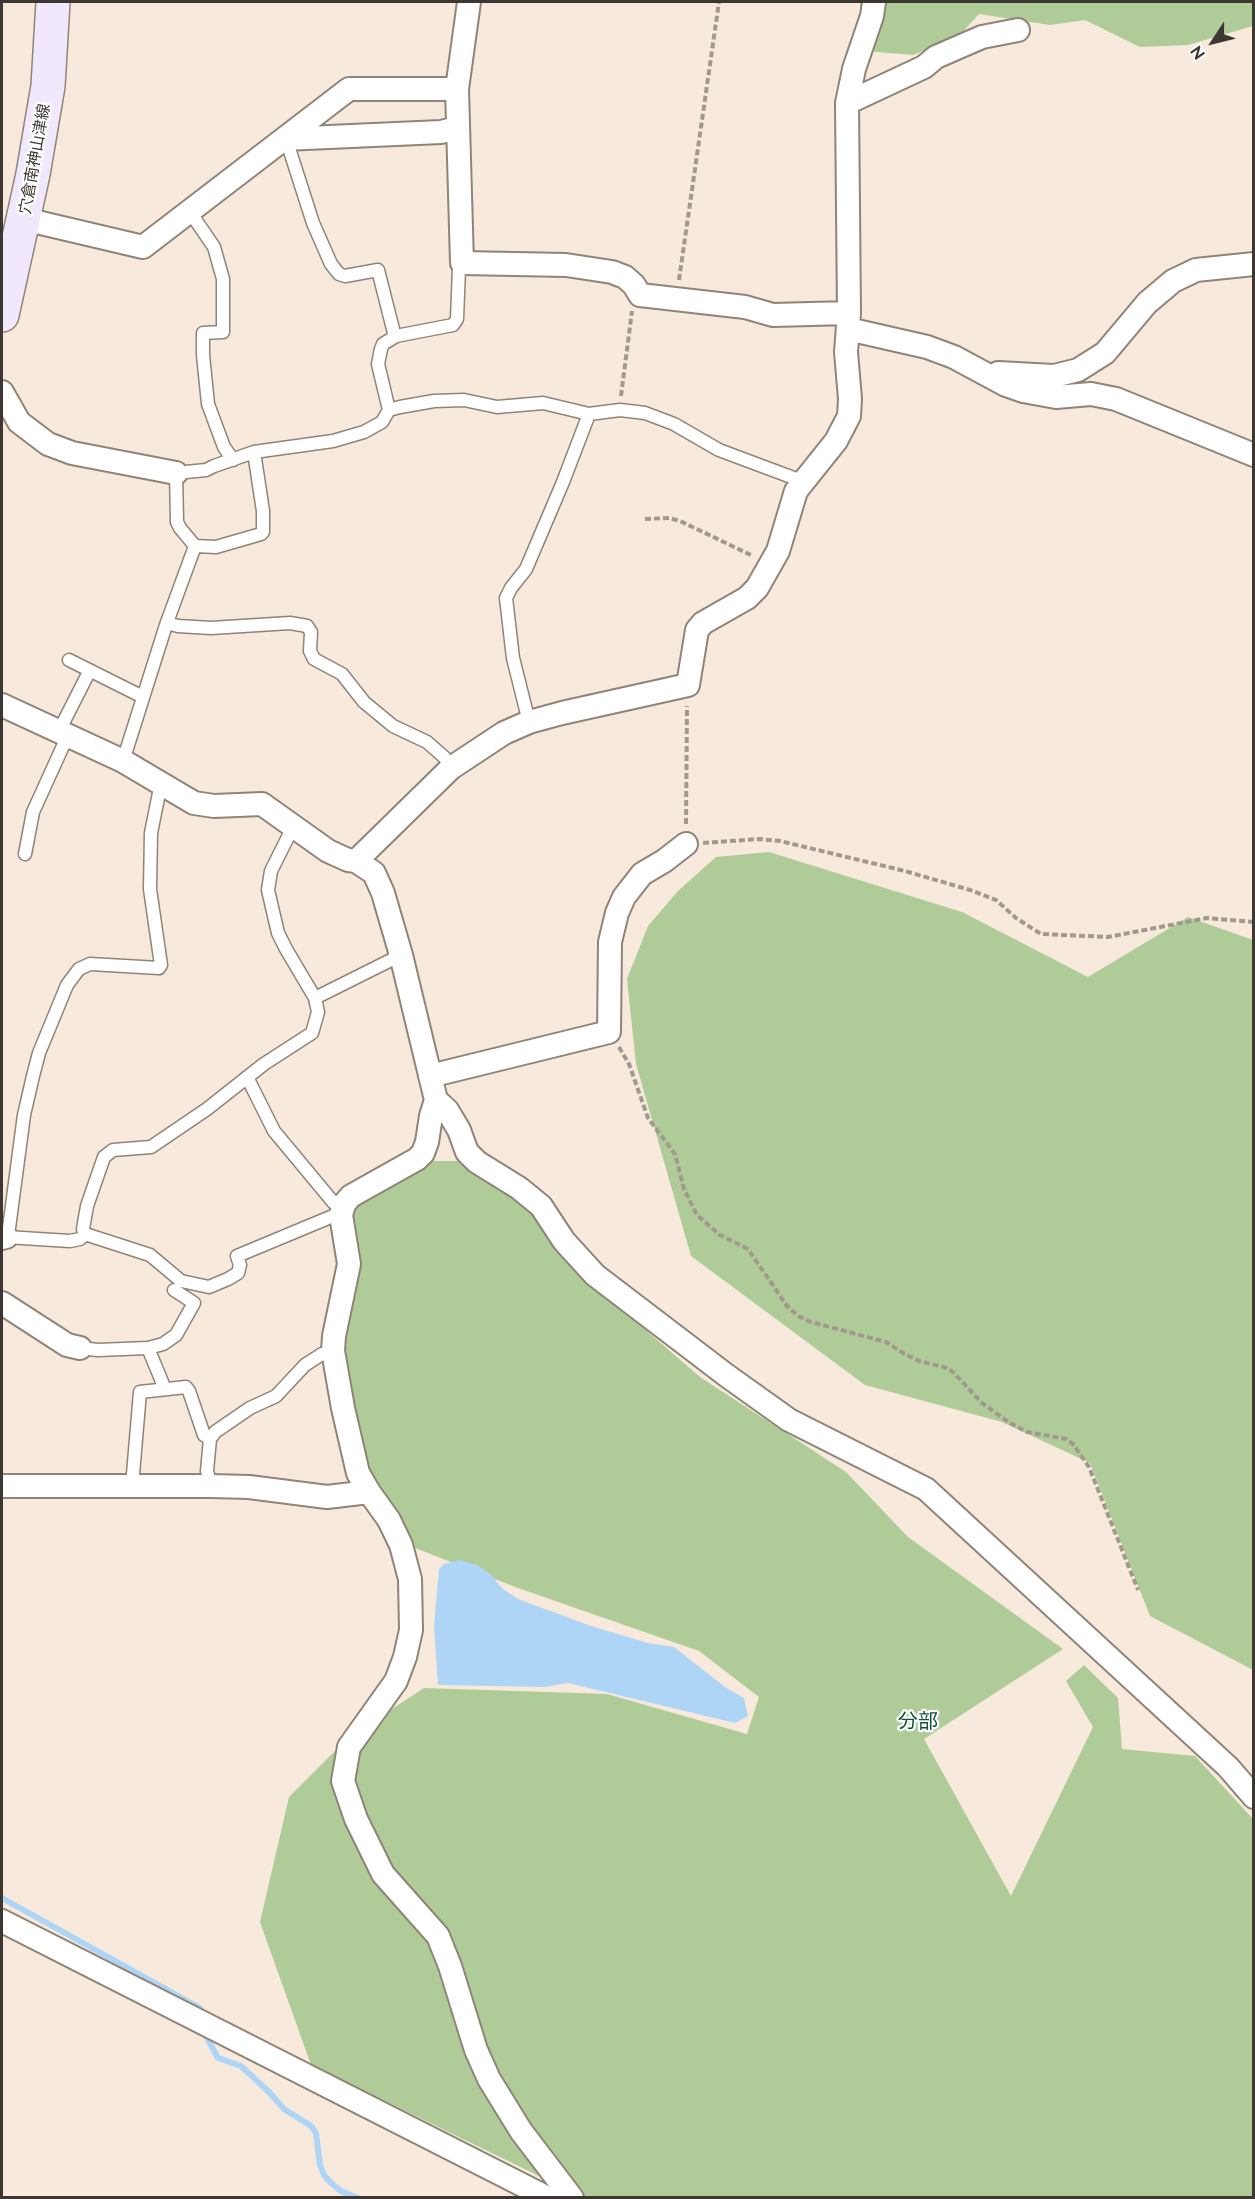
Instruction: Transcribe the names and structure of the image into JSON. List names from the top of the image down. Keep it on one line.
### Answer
{"streets":{"main road":["穴倉南神山津線"]},"districts":["分部"],"north":"bottom left"}
